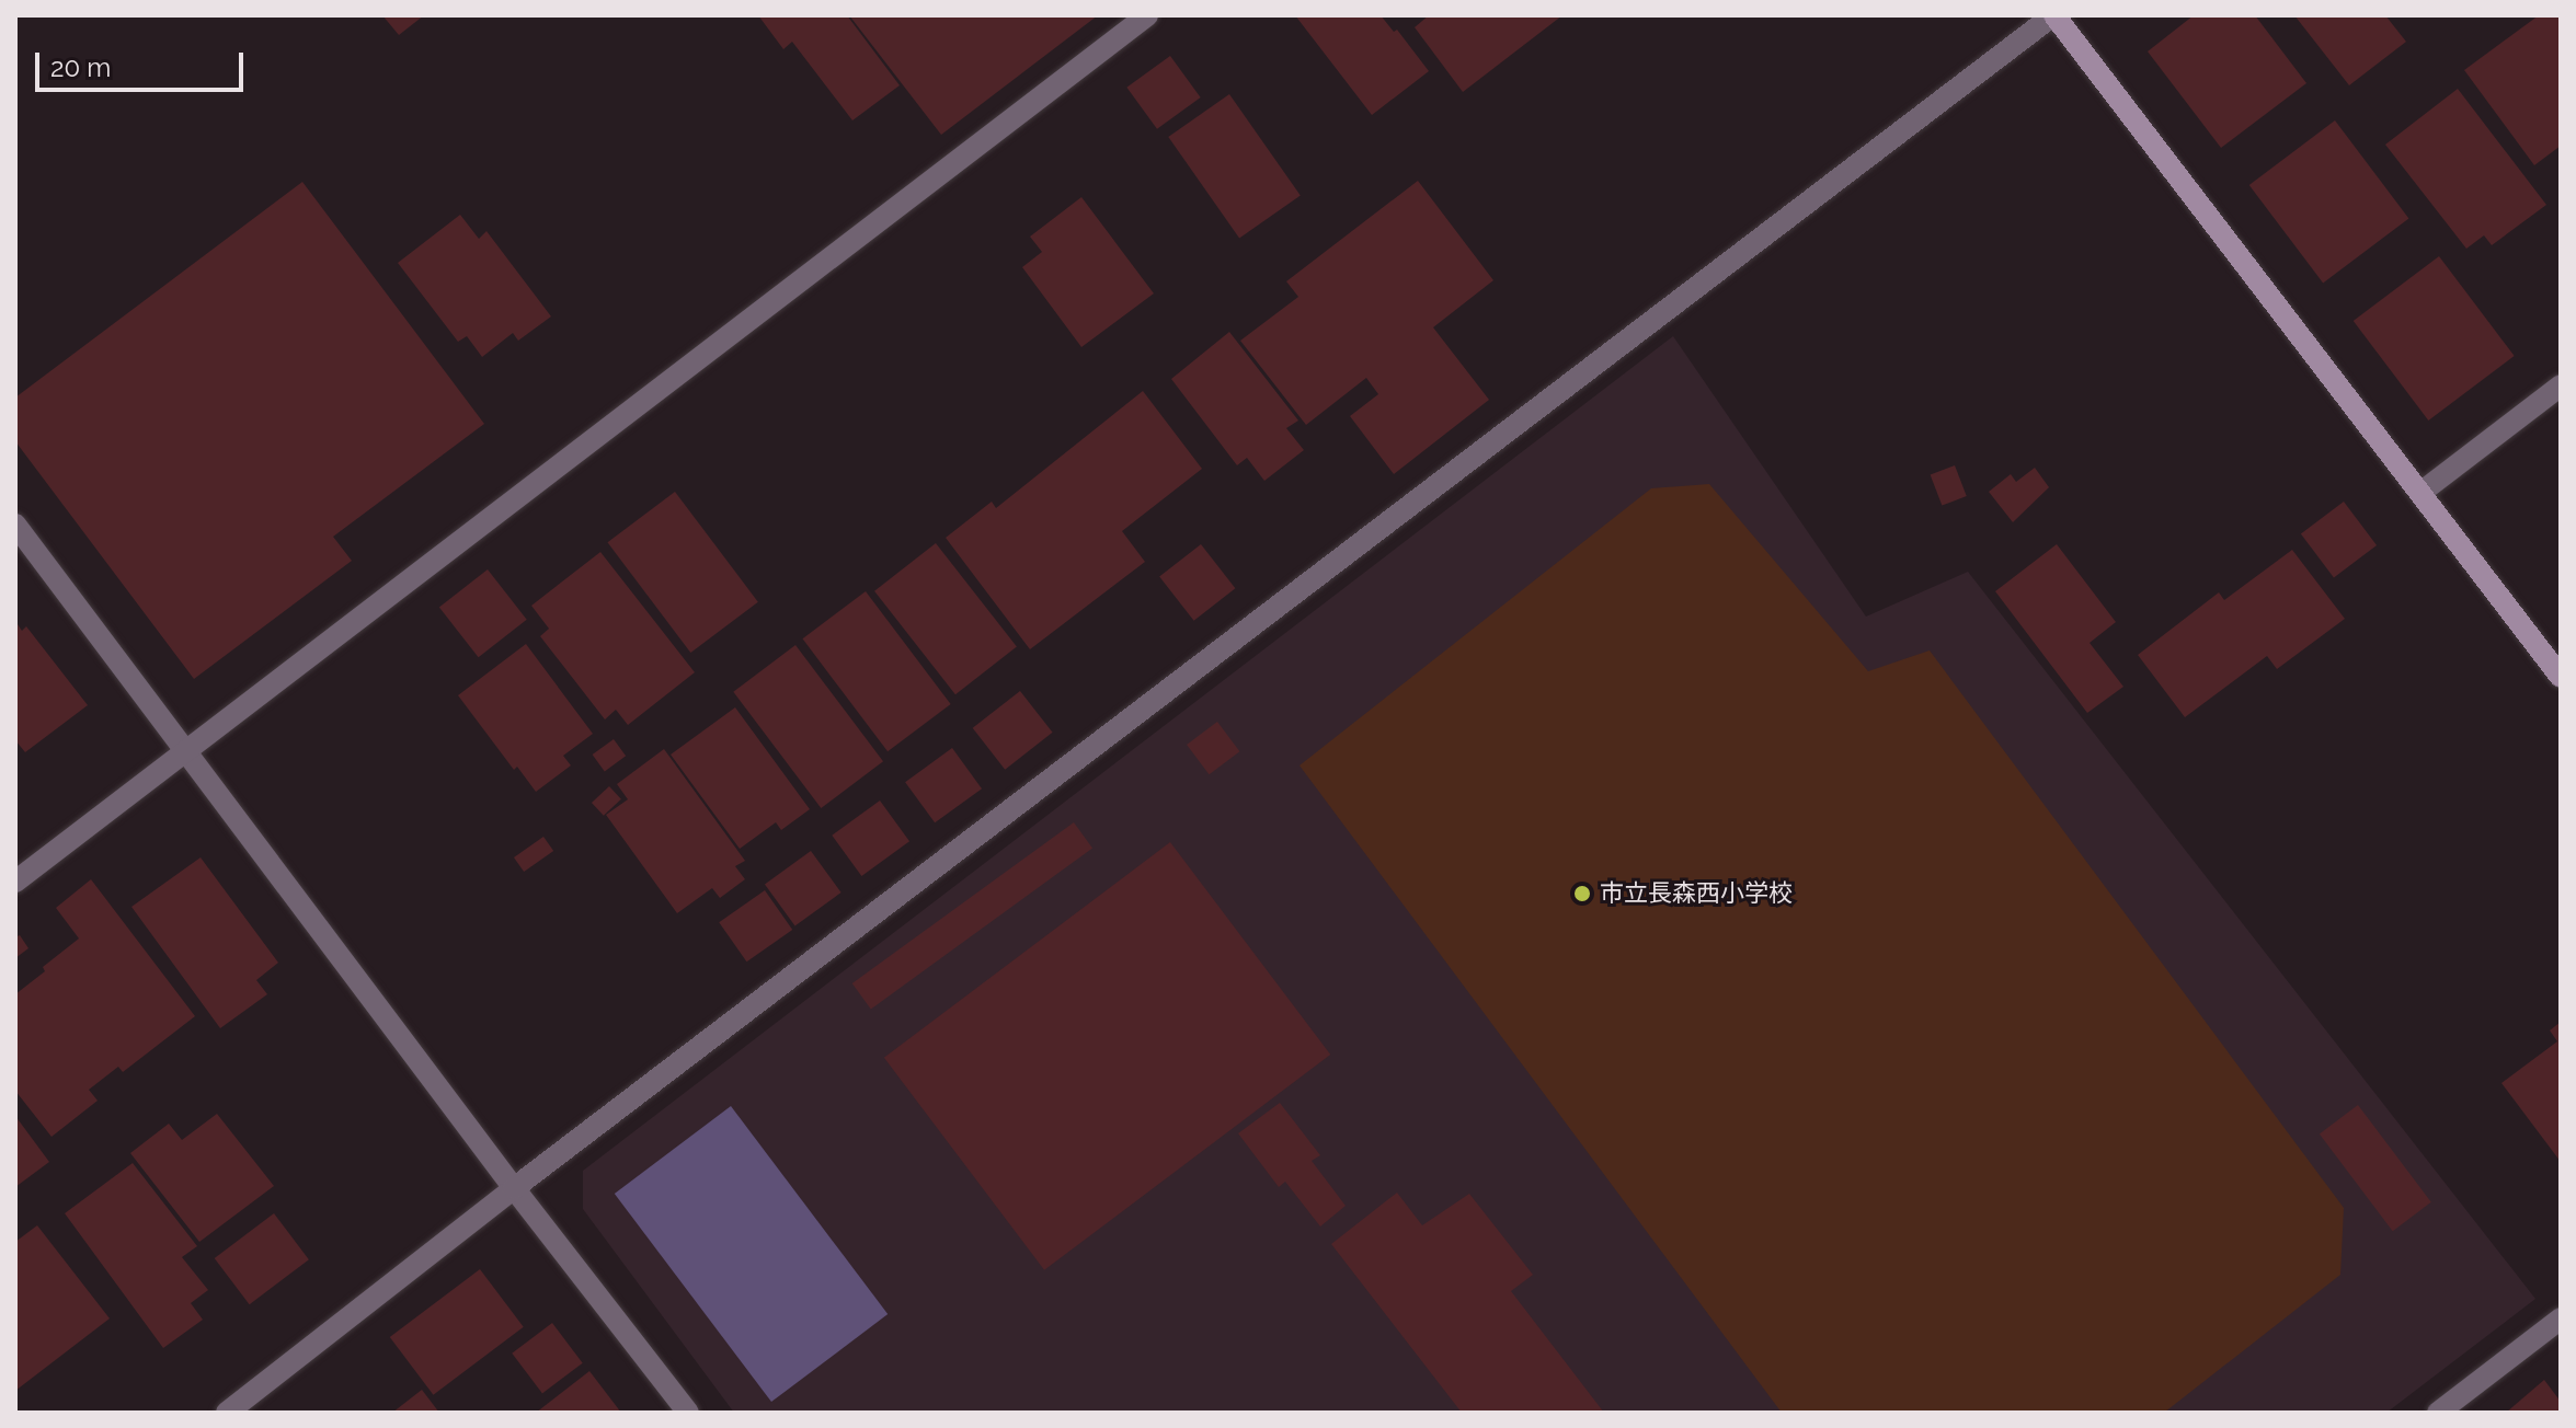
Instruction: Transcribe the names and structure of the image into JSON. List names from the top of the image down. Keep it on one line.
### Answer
{"places":["市立長森西小学校"],"scale_bar":"20 m"}
